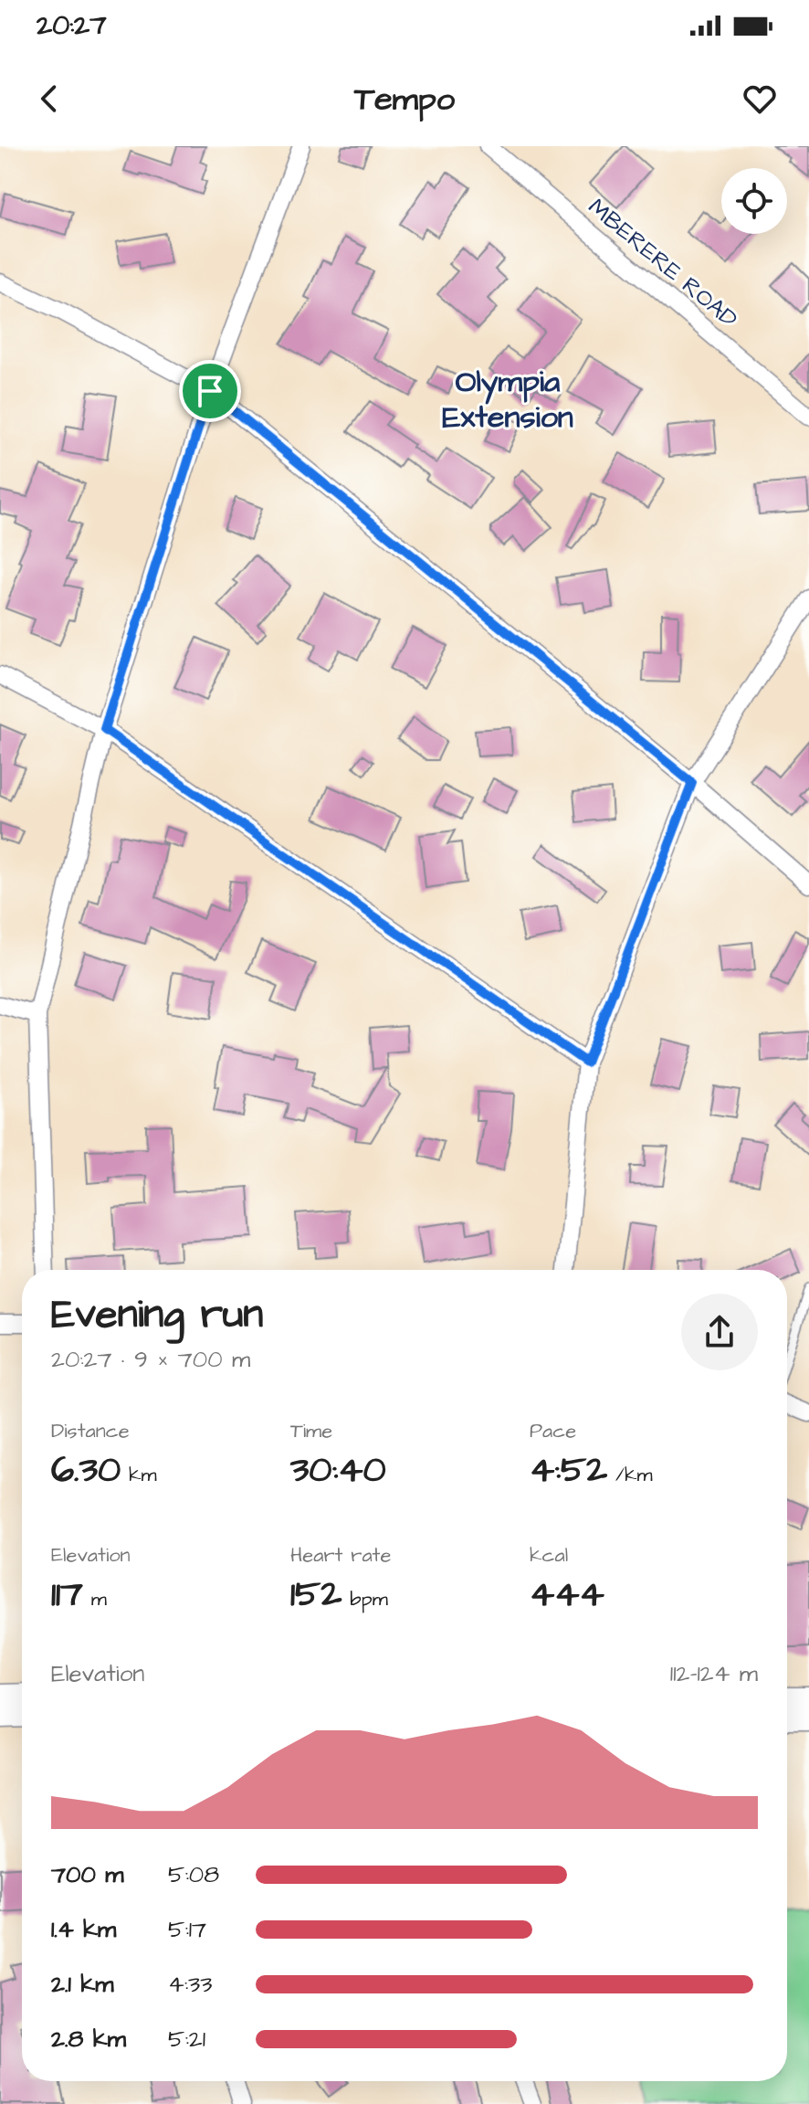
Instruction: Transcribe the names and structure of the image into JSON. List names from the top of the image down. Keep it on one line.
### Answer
{"streets":{"street":["MBERERE ROAD"]},"districts":["Olympia Extension"],"page":{"status":"20:27","header":"Tempo","heading":["Evening run","20:27 · 9 × 700 m"],"stats":[["Distance","6.30 km"],["Time","30:40"],["Pace","4:52 /km"],["Elevation","117 m"],["Heart rate","152 bpm"],["kcal","444"]],"chart":["Elevation","112–124 m"],"list":[{"name":"700 m","note":"5:08"},{"name":"1.4 km","note":"5:17"},{"name":"2.1 km","note":"4:33"},{"name":"2.8 km","note":"5:21"}]}}
